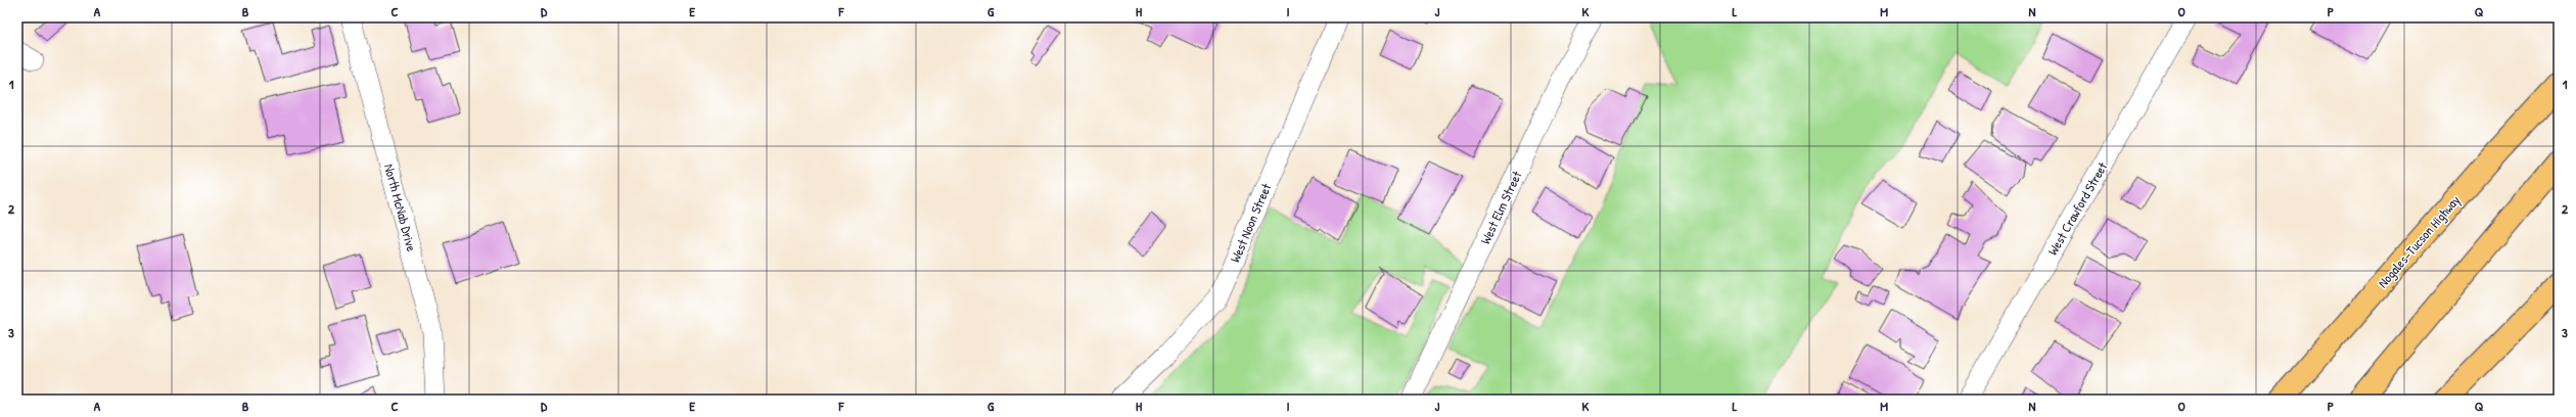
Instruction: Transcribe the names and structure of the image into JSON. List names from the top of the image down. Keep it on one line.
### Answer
{"streets":{"highway":["Nogales–Tucson Highway"],"street":["North McNab Drive","West Elm Street","West Crawford Street","West Noon Street"]},"grid":{"columns":["A","B","C","D","E","F","G","H","I","J","K","L","M","N","O","P","Q"],"rows":["1","2","3"]}}
